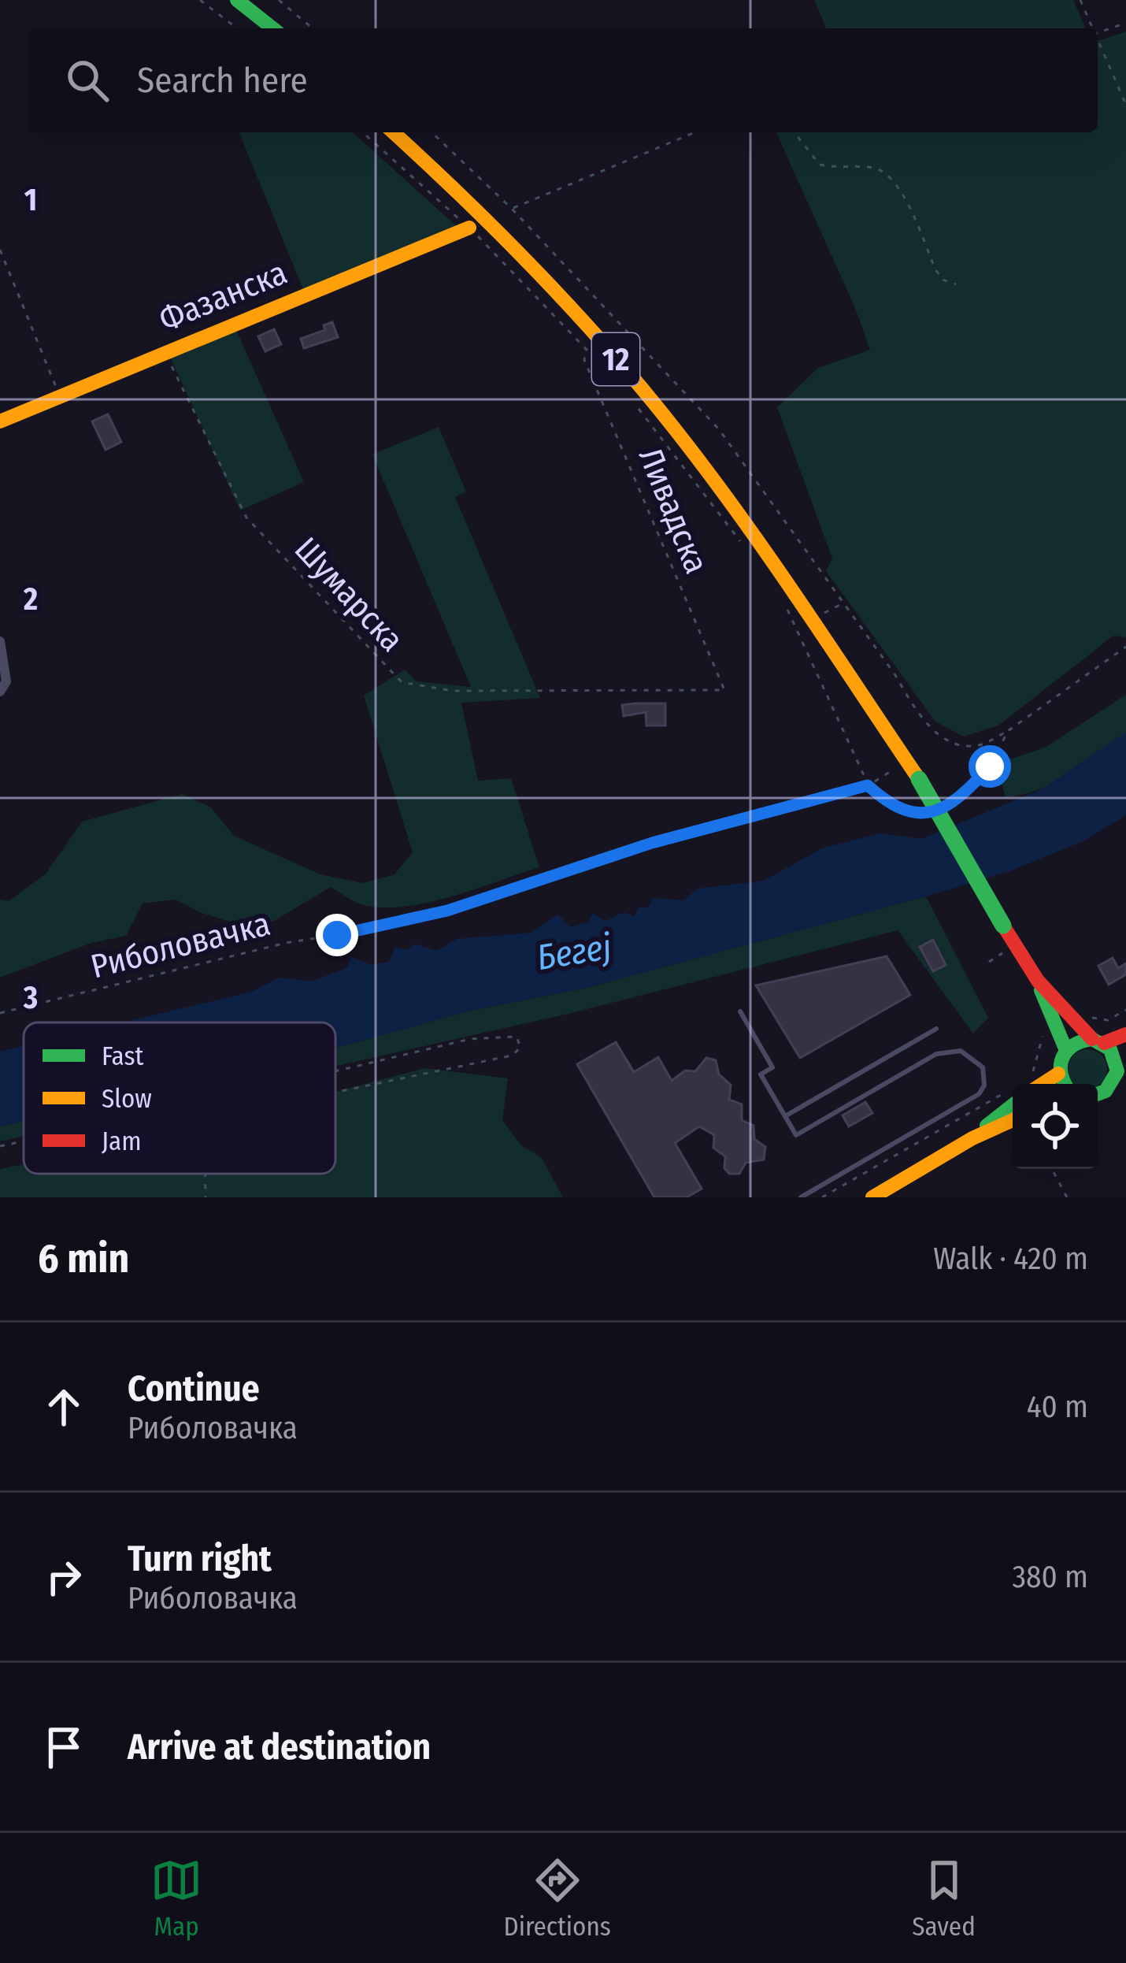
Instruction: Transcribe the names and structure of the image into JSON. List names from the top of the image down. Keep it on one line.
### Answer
{"streets":{"main road":["Фазанска","12"],"path":["Ливадска","Шумарска","Риболовачка"]},"crossings":[["Фазанска","Шумарска"],["12","Риболовачка"],["Ливадска","Шумарска"]],"water":["Бегеј"],"legend":["Fast","Slow","Jam"],"page":{"search":"Search here","heading":["6 min","Walk · 420 m"],"list":[["Continue","Риболовачка","40 m"],["Turn right","Риболовачка","380 m"],"Arrive at destination"],"nav":["Map","Directions","Saved"]},"grid":{"rows":["1","2","3"]}}
